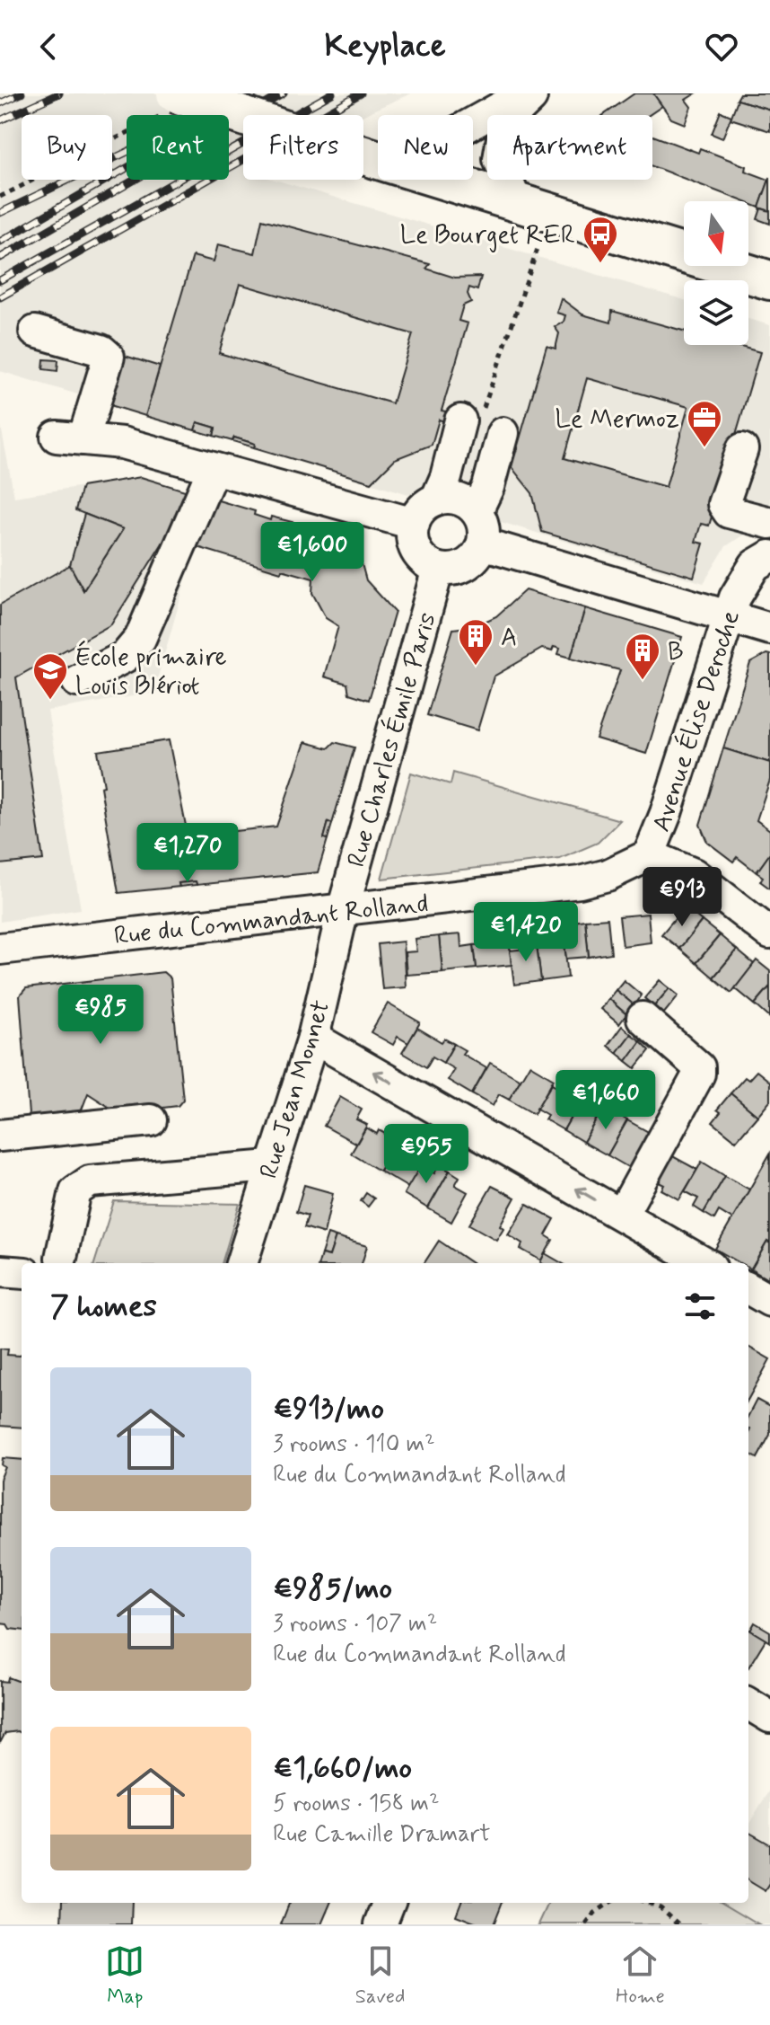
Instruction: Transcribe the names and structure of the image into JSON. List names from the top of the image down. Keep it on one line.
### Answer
{"streets":{"street":["Avenue Élise Deroche","Rue Charles Émile Paris","Rue du Commandant Rolland","Rue Jean Monnet"]},"crossings":[["Avenue Élise Deroche","Rue du Commandant Rolland"],["Rue Charles Émile Paris","Rue du Commandant Rolland"],["Rue Charles Émile Paris","Rue Jean Monnet"],["Rue du Commandant Rolland","Rue Jean Monnet"]],"places":{"bus stop":["Le Bourget RER"],"office":["Le Mermoz"],"building":["A","B"],"school or university":["École primaire Louis Blériot"]},"north":"bottom","page":{"header":"Keyplace","chip":["Buy","Rent","Filters","New","Apartment"],"price":["€1,600","€1,270","€913","€1,420","€985","€1,660","€955"],"heading":"7 homes","list":[{"name":"€913/mo","note":"3 rooms · 110 m² · Rue du Commandant Rolland"},{"name":"€985/mo","note":"3 rooms · 107 m² · Rue du Commandant Rolland"},{"name":"€1,660/mo","note":"5 rooms · 158 m² · Rue Camille Dramart"}],"tabs":["Map","Saved","Home"]}}
